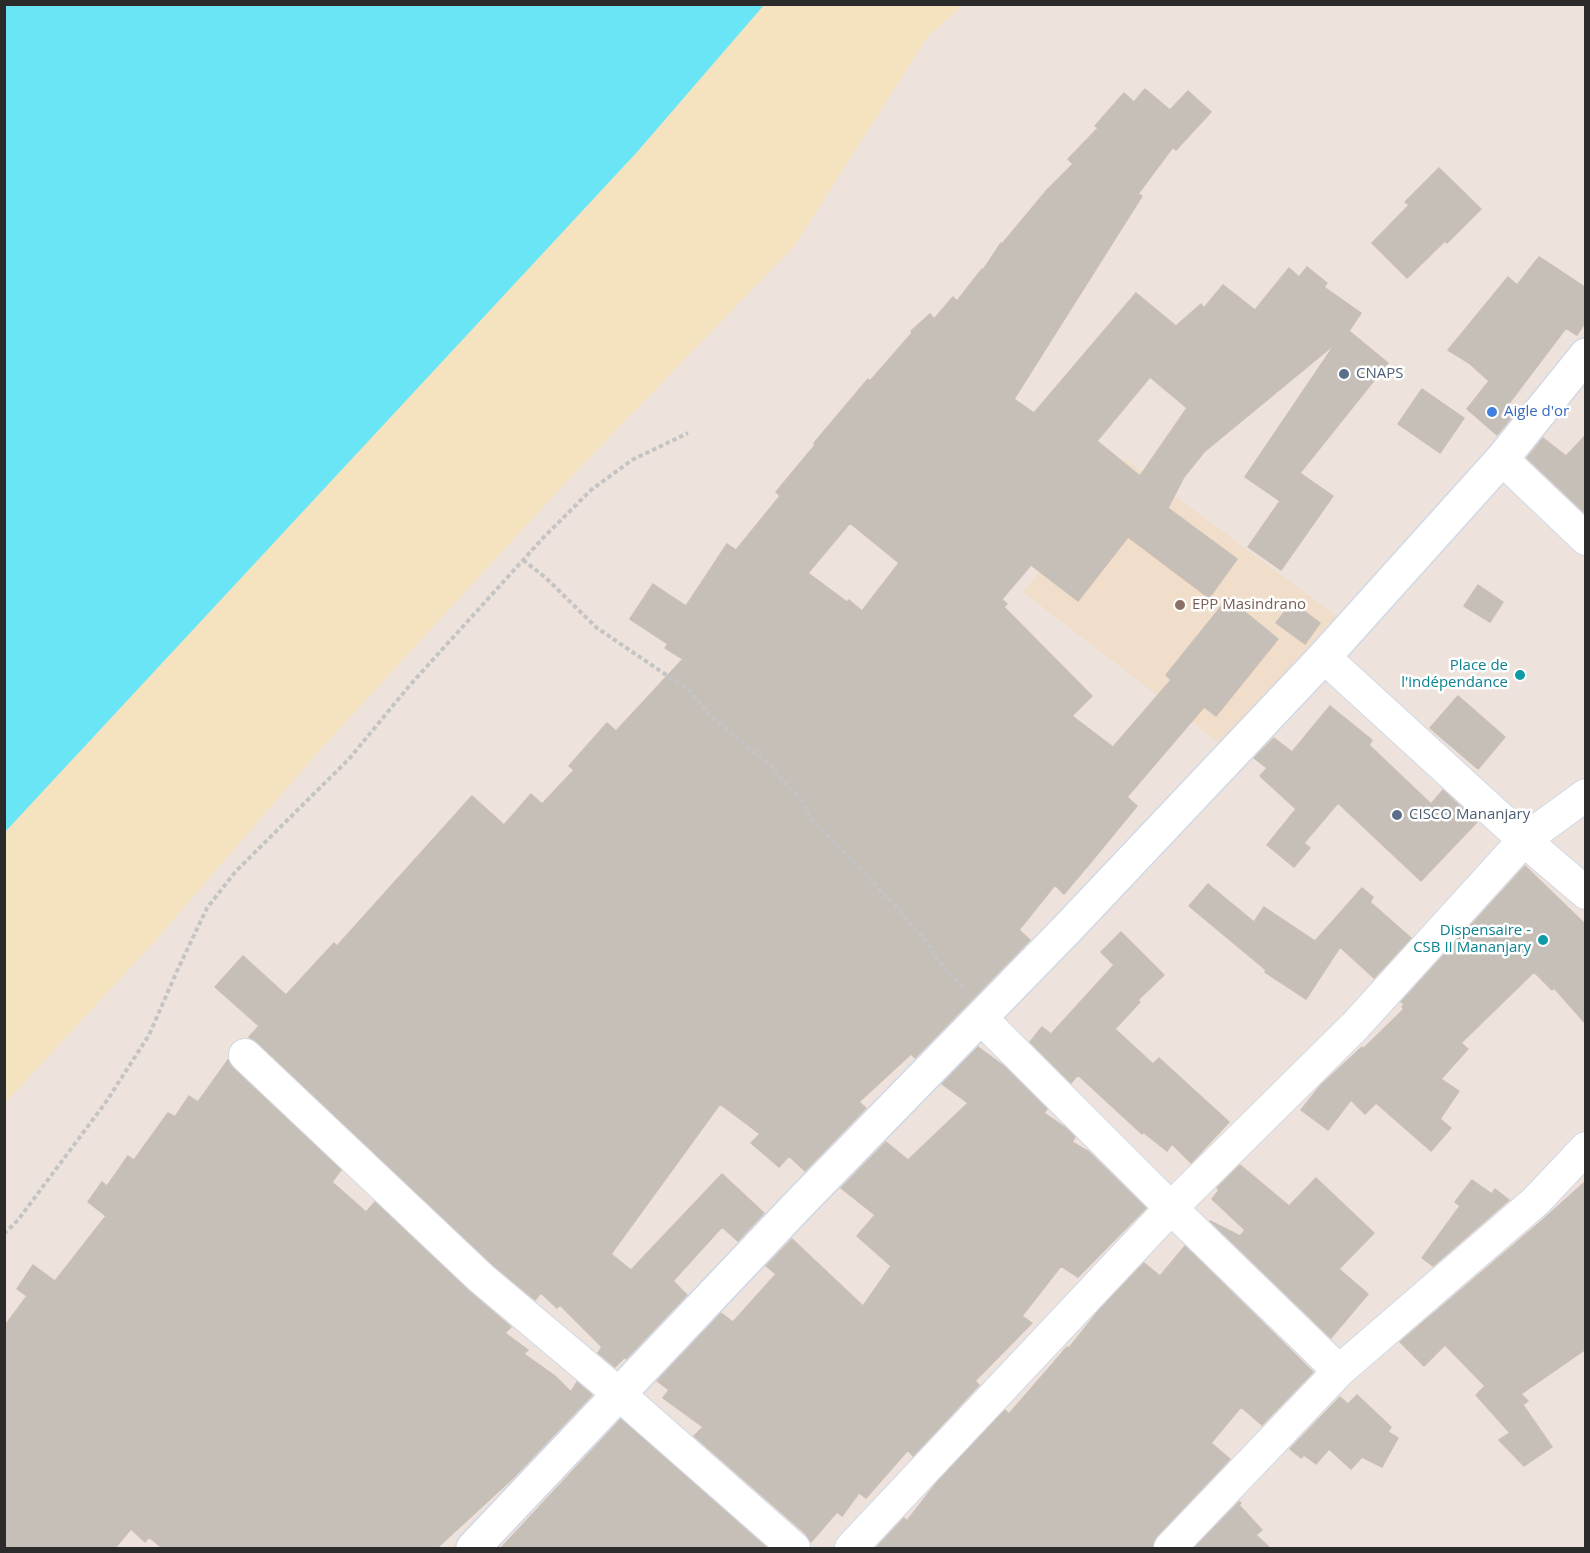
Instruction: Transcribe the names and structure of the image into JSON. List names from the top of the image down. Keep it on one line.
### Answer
{"places":["CNAPS","Aigle d'or","EPP Masindrano","Place de l'indépendance","CISCO Mananjary","Dispensaire - CSB II Mananjary"]}
